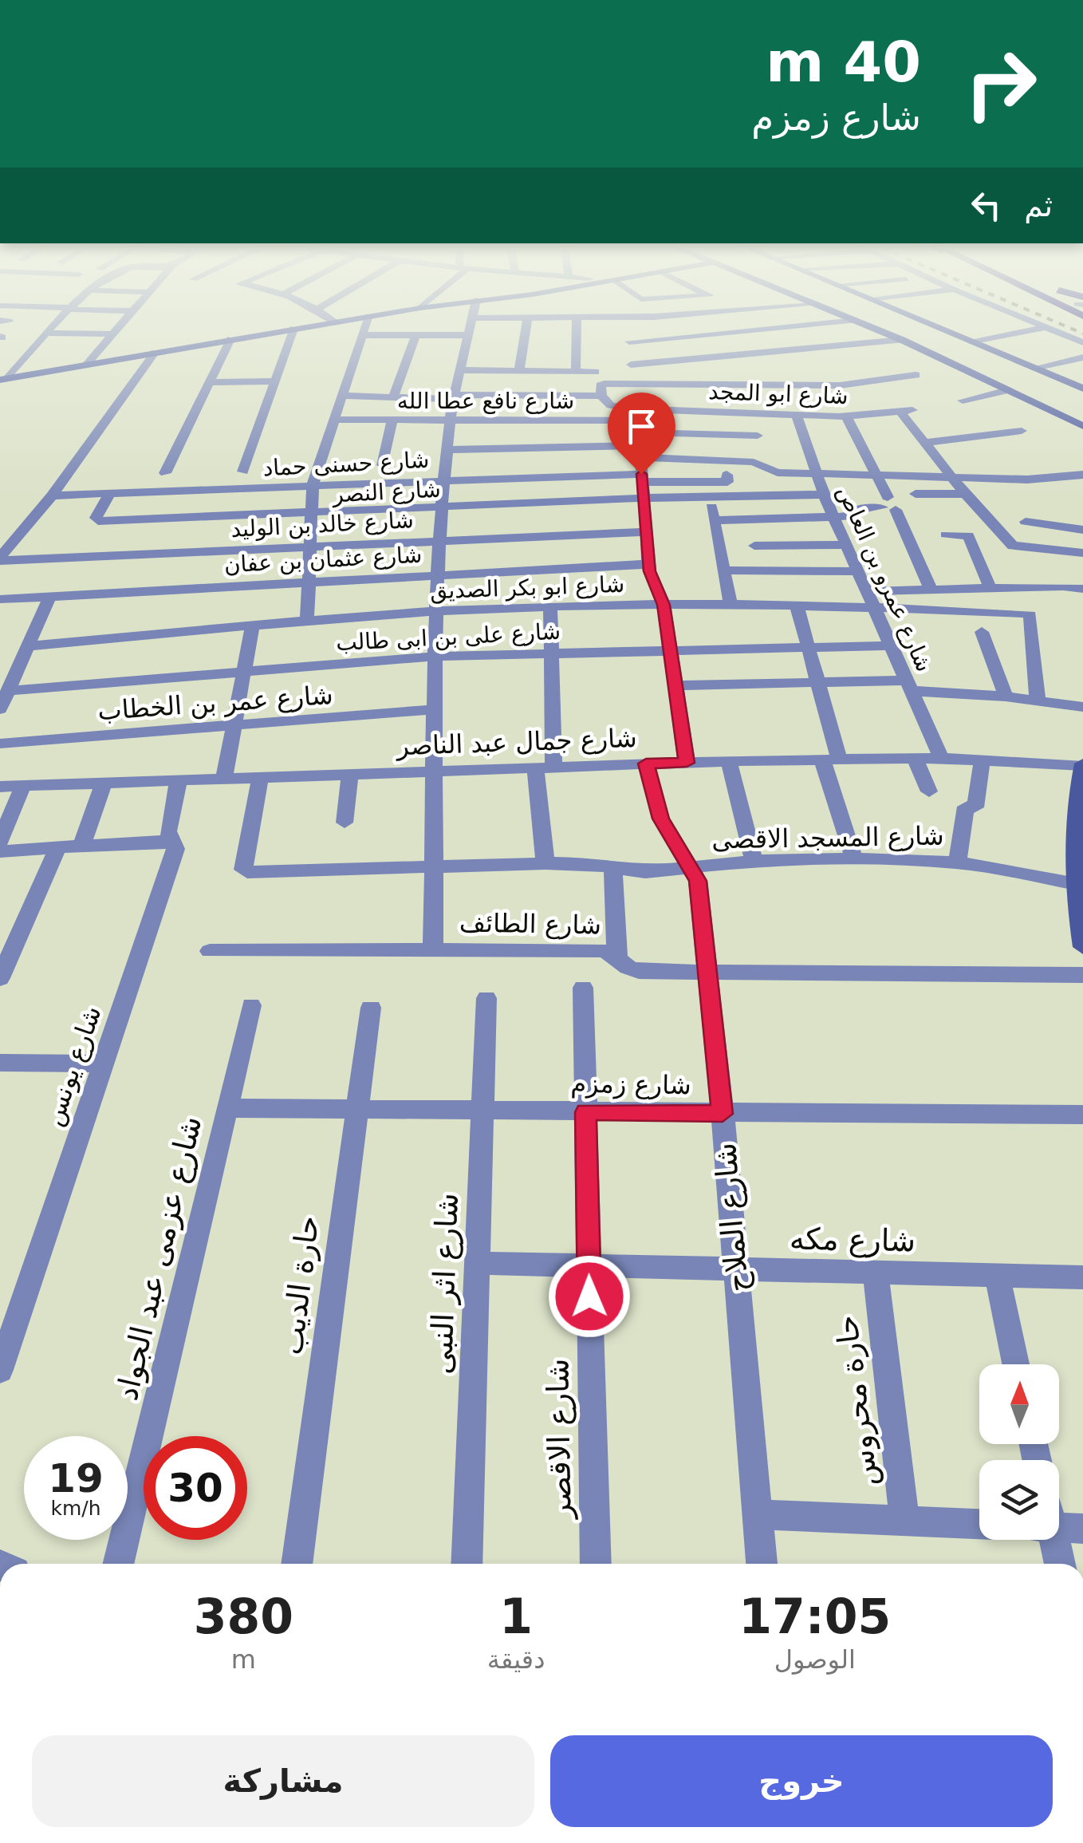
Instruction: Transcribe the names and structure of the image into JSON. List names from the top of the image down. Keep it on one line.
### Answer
{"streets":{"street":["شارع ابو المجد","شارع نافع عطا الله","شارع حسنى حماد","شارع النصر","شارع خالد بن الوليد","شارع عثمان بن عفان","شارع عمرو بن العاص","شارع ابو بكر الصديق","شارع على بن ابى طالب","شارع عمر بن الخطاب","شارع جمال عبد الناصر","شارع المسجد الاقصى","شارع الطائف","شارع يونس","شارع زمزم","شارع الملاح","شارع مكه","شارع عزمى عبد الجواد","شارع اثر النبى","حارة الديب","حارة محروس","شارع الاقصر"]},"crossings":[["شارع ابو المجد","شارع نافع عطا الله"],["شارع ابو المجد","شارع عمرو بن العاص"],["شارع حسنى حماد","شارع النصر"],["شارع النصر","شارع عمرو بن العاص"],["شارع عمرو بن العاص","شارع ابو بكر الصديق"],["شارع عمرو بن العاص","شارع على بن ابى طالب"],["شارع عمرو بن العاص","شارع جمال عبد الناصر"],["شارع جمال عبد الناصر","شارع المسجد الاقصى"],["شارع جمال عبد الناصر","شارع يونس"],["شارع جمال عبد الناصر","شارع الملاح"],["شارع المسجد الاقصى","شارع الملاح"],["شارع الطائف","شارع الملاح"],["شارع زمزم","شارع الملاح"],["شارع زمزم","شارع عزمى عبد الجواد"],["شارع زمزم","شارع اثر النبى"],["شارع زمزم","حارة الديب"],["شارع زمزم","شارع الاقصر"],["شارع الملاح","شارع مكه"],["شارع مكه","شارع اثر النبى"],["شارع مكه","حارة محروس"],["شارع مكه","شارع الاقصر"]],"north":"top","page":{"turn":["40 m","شارع زمزم"],"then":"ثم","speed":"19 km/h","limit":"30","eta":["17:05","الوصول","1","دقيقة","380","m"],"buttons":["خروج","مشاركة"]}}
